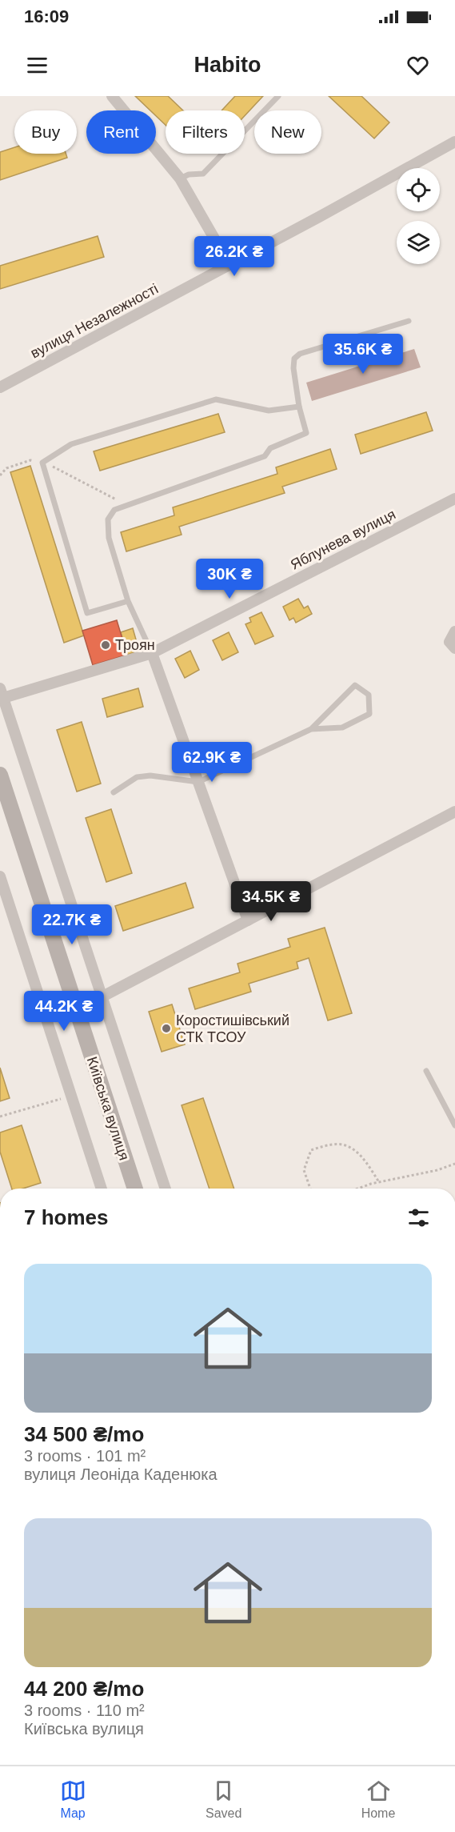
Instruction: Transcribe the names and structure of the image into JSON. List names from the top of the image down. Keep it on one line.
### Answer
{"streets":{"main road":["Київська вулиця"],"street":["вулиця Незалежності","Яблунева вулиця"]},"places":["Троян","Коростишівський СТК ТСОУ"],"page":{"status":"16:09","header":"Habito","chip":["Buy","Rent","Filters","New"],"price":["26.2K ₴","35.6K ₴","30K ₴","62.9K ₴","34.5K ₴","22.7K ₴","44.2K ₴"],"heading":"7 homes","list":[{"name":"34 500 ₴/mo","note":"3 rooms · 101 m² · вулиця Леоніда Каденюка"},{"name":"44 200 ₴/mo","note":"3 rooms · 110 m² · Київська вулиця"}],"tabs":["Map","Saved","Home"]}}
